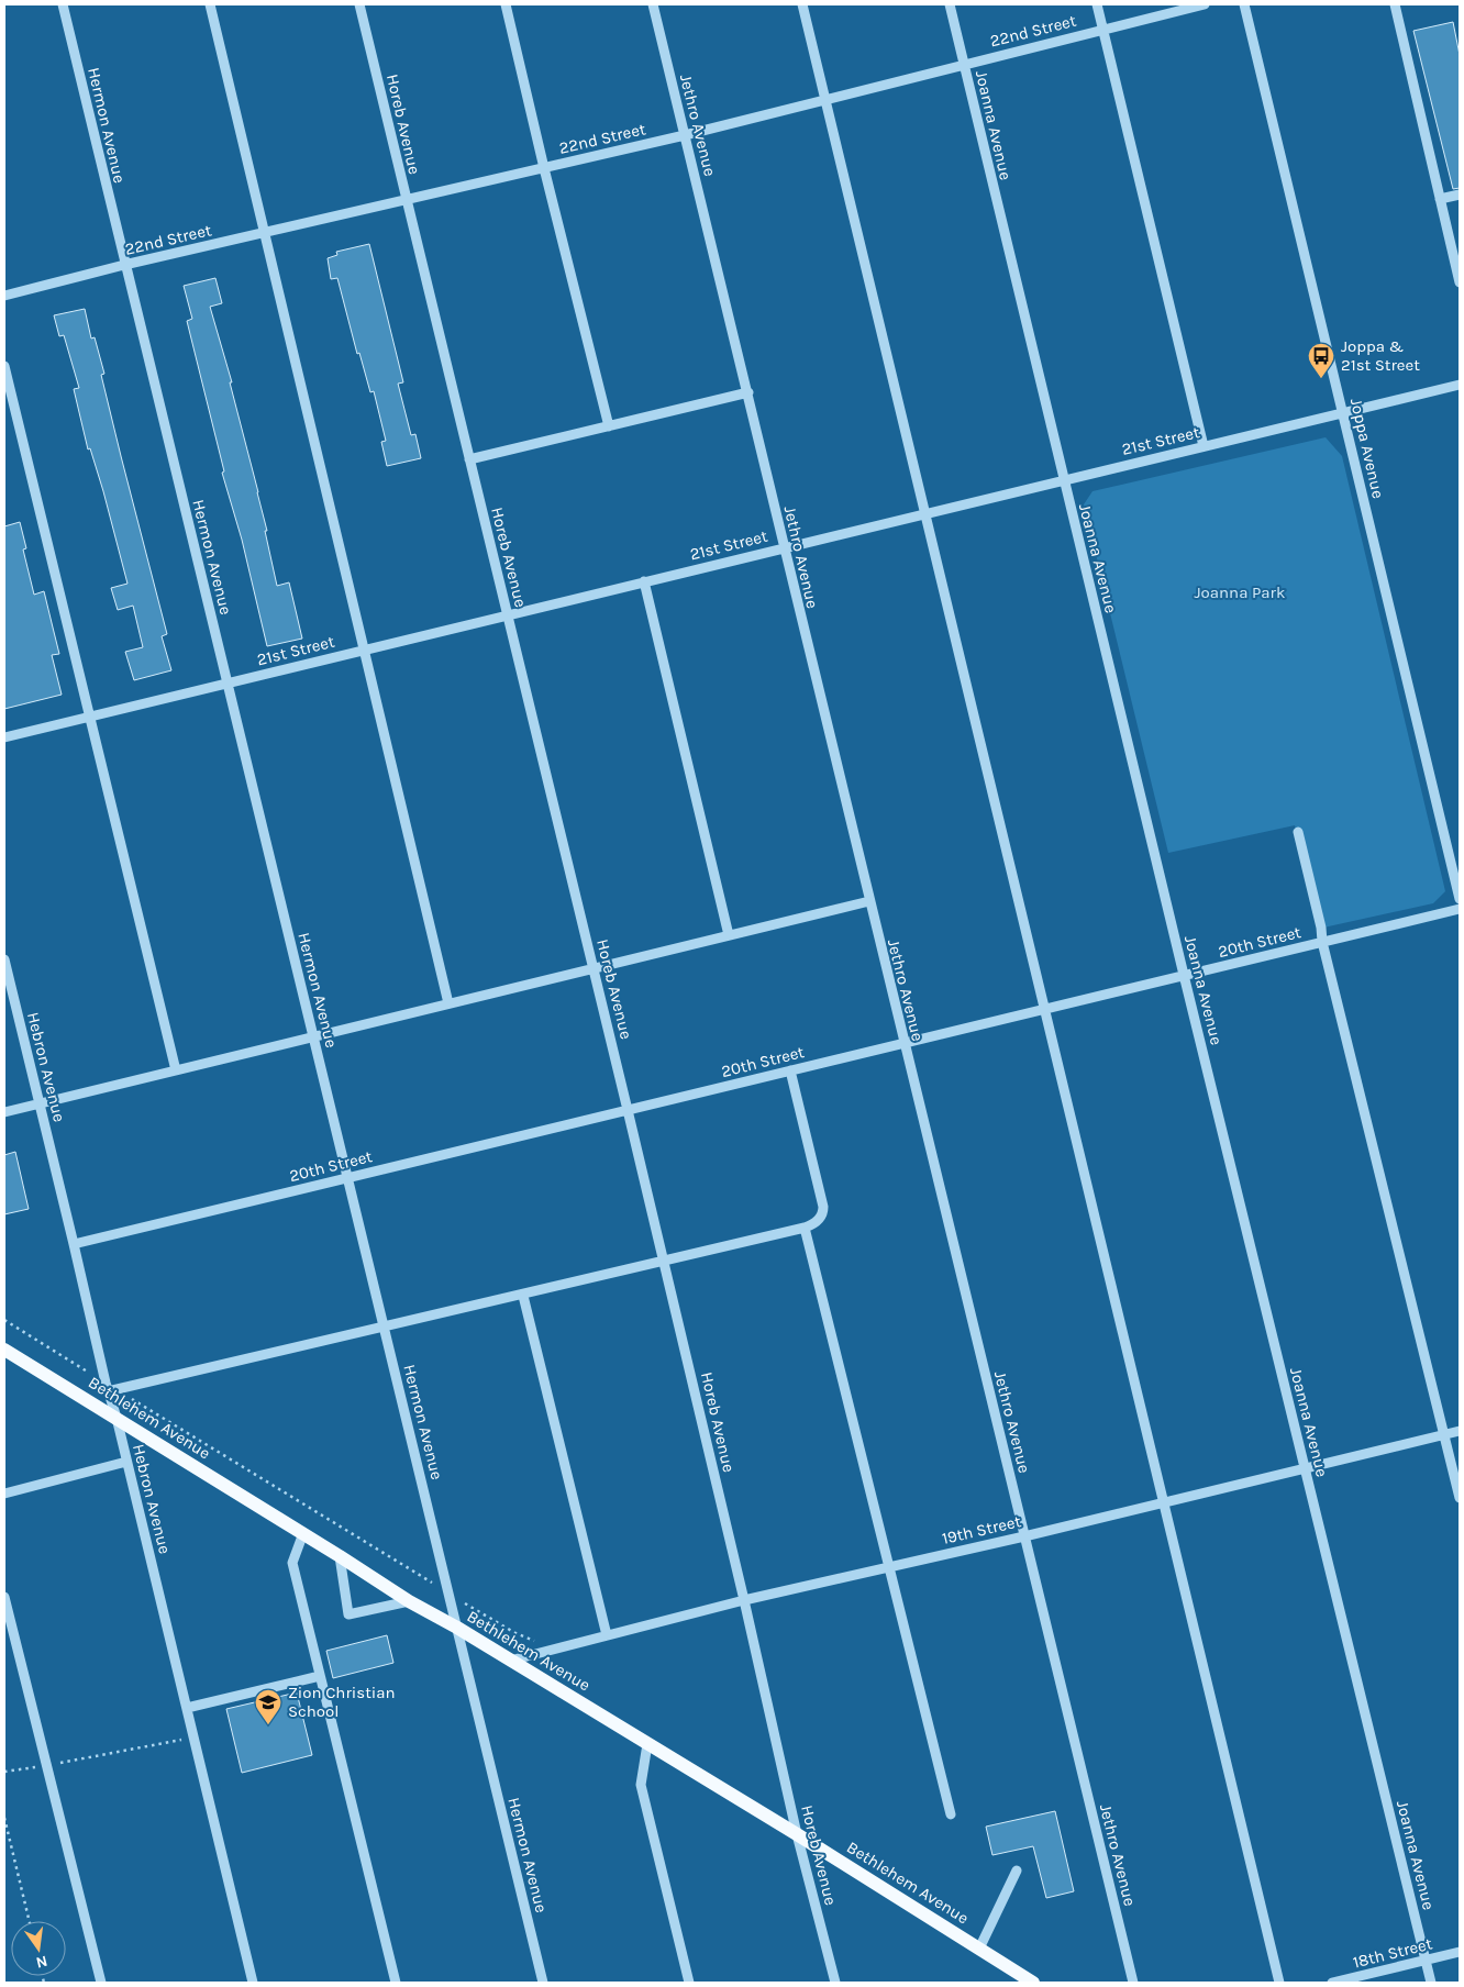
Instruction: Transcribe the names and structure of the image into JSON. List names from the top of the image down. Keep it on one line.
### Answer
{"streets":{"main road":["Bethlehem Avenue"],"street":["22nd Street","Horeb Avenue","Hermon Avenue","Jethro Avenue","Joanna Avenue","21st Street","Joppa Avenue","20th Street","Hebron Avenue","19th Street","18th Street"]},"crossings":[["22nd Street","Horeb Avenue"],["22nd Street","Hermon Avenue"],["22nd Street","Jethro Avenue"],["22nd Street","Joanna Avenue"],["Horeb Avenue","21st Street"],["Horeb Avenue","20th Street"],["Horeb Avenue","Bethlehem Avenue"],["Horeb Avenue","19th Street"],["Hermon Avenue","21st Street"],["Hermon Avenue","20th Street"],["Hermon Avenue","Bethlehem Avenue"],["Jethro Avenue","21st Street"],["Jethro Avenue","20th Street"],["Jethro Avenue","19th Street"],["Joanna Avenue","21st Street"],["Joanna Avenue","20th Street"],["Joanna Avenue","19th Street"],["Joanna Avenue","18th Street"],["21st Street","Joppa Avenue"],["20th Street","Hebron Avenue"],["Hebron Avenue","Bethlehem Avenue"],["Bethlehem Avenue","19th Street"]],"parks":["Joanna Park"],"places":{"bus stop":["Joppa & 21st Street"],"school or university":["Zion Christian School"]},"north":"bottom"}
